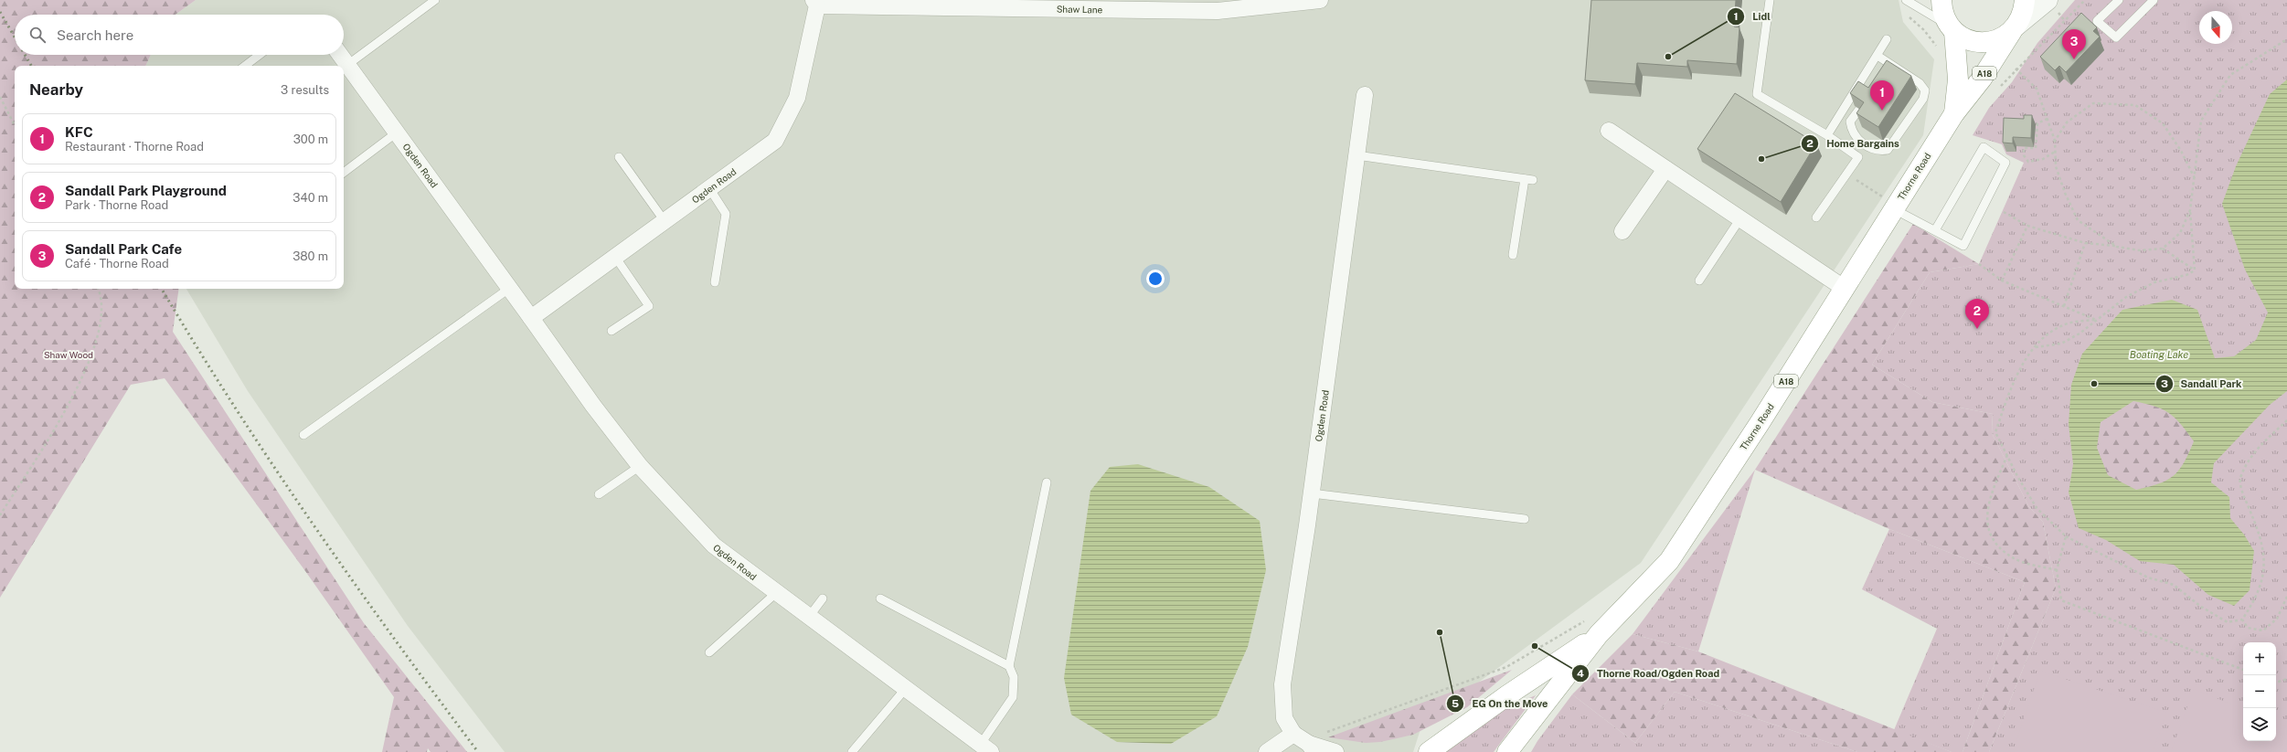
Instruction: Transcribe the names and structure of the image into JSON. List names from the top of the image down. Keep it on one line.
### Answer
{"streets":{"highway":["A18","Thorne Road"],"street":["Shaw Lane","Ogden Road"]},"crossings":[["Shaw Lane","Ogden Road"]],"water":["Boating Lake"],"parks":["Shaw Wood"],"places":["Lidl","Home Bargains","Sandall Park","EG On the Move","Thorne Road/Ogden Road"],"north":"bottom","page":{"search":"Search here","pins":["3","1","2"],"heading":["Nearby","3 results"],"list":[{"mark":"1","name":"KFC","note":"Restaurant · Thorne Road","value":"300 m"},{"mark":"2","name":"Sandall Park Playground","note":"Park · Thorne Road","value":"340 m"},{"mark":"3","name":"Sandall Park Cafe","note":"Café · Thorne Road","value":"380 m"}],"map_buttons":["+","−"]}}
